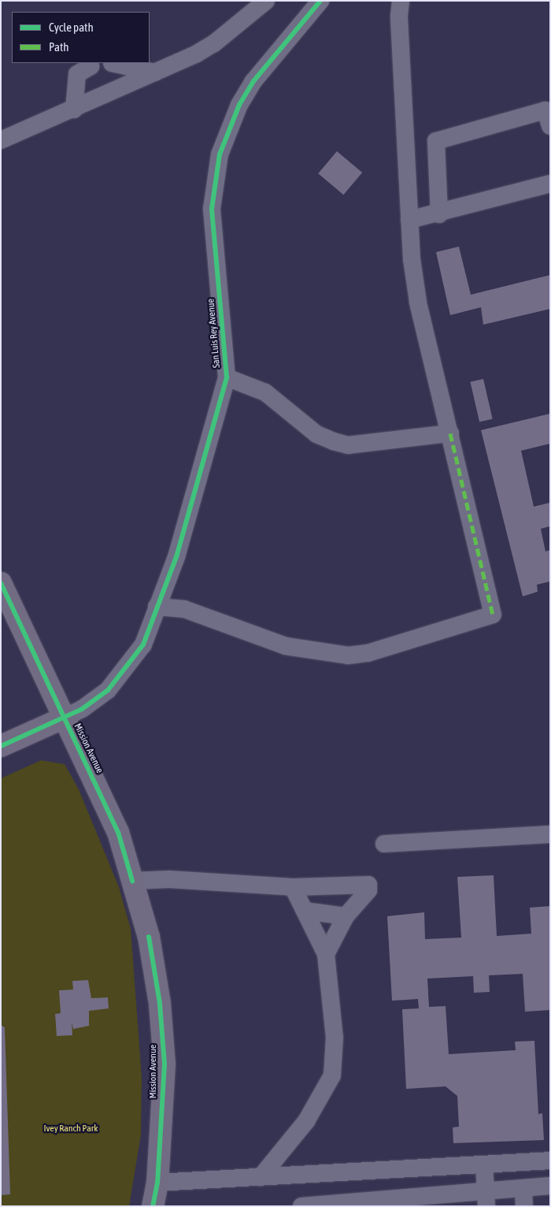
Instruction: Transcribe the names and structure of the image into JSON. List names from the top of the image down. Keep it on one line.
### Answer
{"streets":{"main road":["Mission Avenue"],"street":["San Luis Rey Avenue"]},"crossings":[["San Luis Rey Avenue","Mission Avenue"]],"parks":["Ivey Ranch Park"],"legend":["Cycle path","Path"]}
